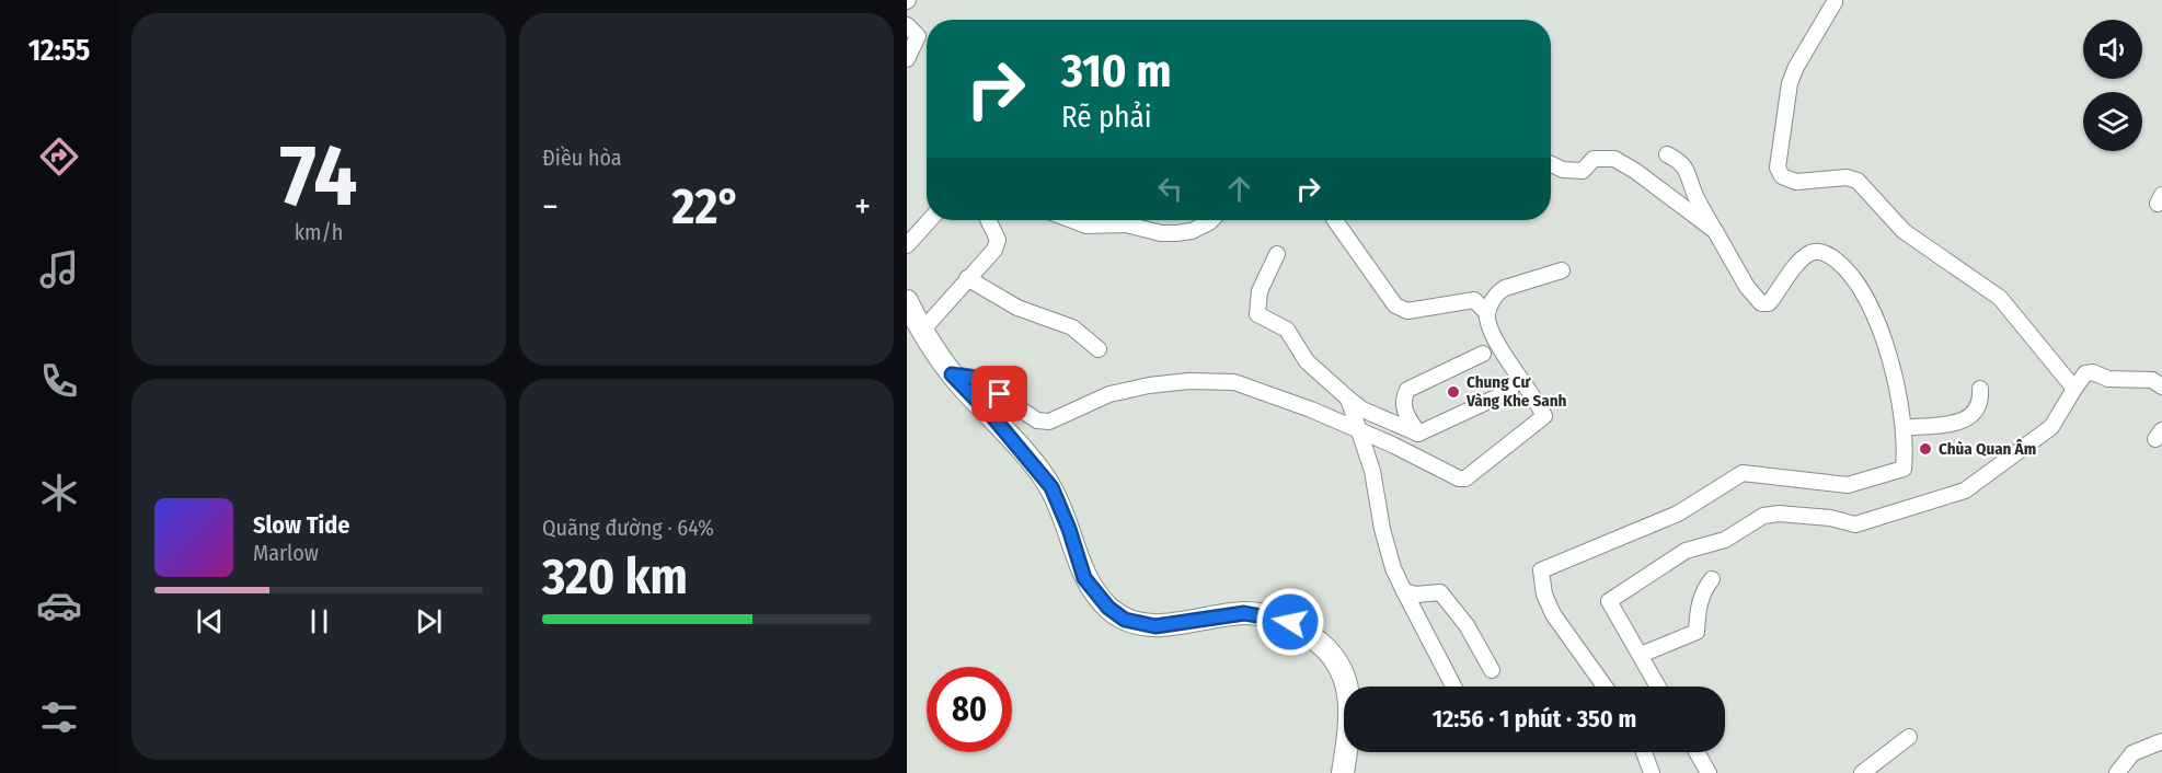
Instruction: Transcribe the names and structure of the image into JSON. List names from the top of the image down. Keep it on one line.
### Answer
{"places":["Chung Cư Vàng Khe Sanh","Chùa Quan Âm"],"page":{"tabs":"12:55","tile":[["74","km/h"],"Điều hòa",["Quãng đường · 64%","320 km"]],"turn":["310 m","Rẽ phải"],"heat":["−","22°","+"],"song":["Slow Tide","Marlow"],"limit":"80","trip":"12:56 · 1 phút · 350 m"}}
